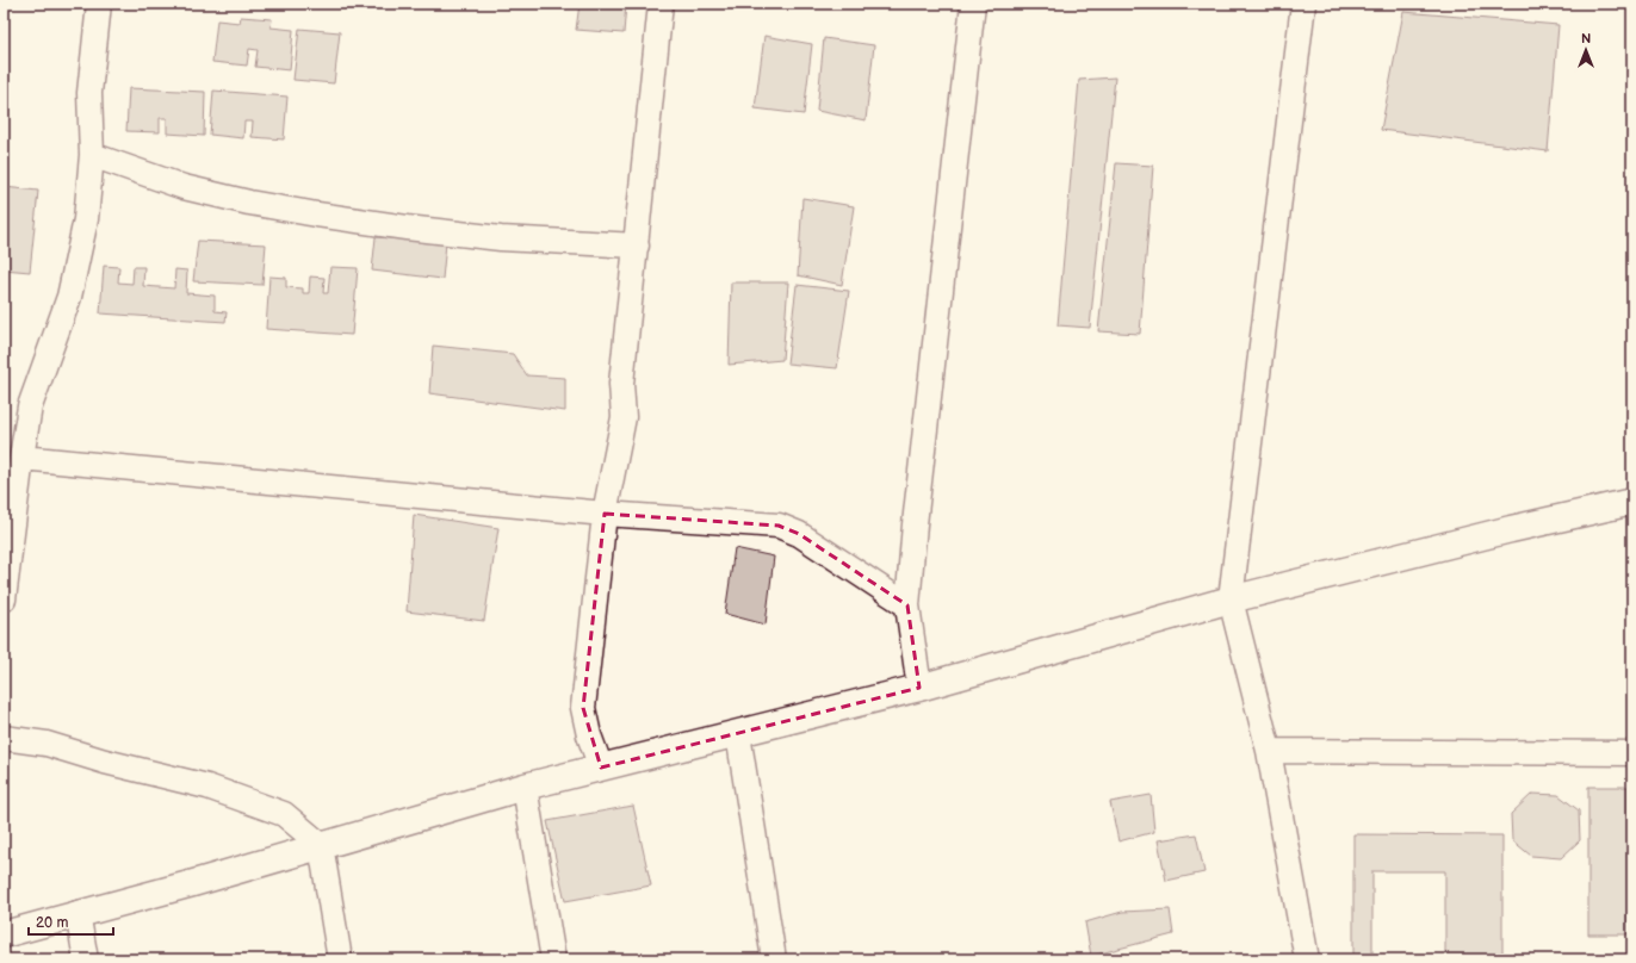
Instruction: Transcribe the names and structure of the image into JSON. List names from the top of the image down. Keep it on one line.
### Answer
{"scale_bar":"20 m","north":"top"}
